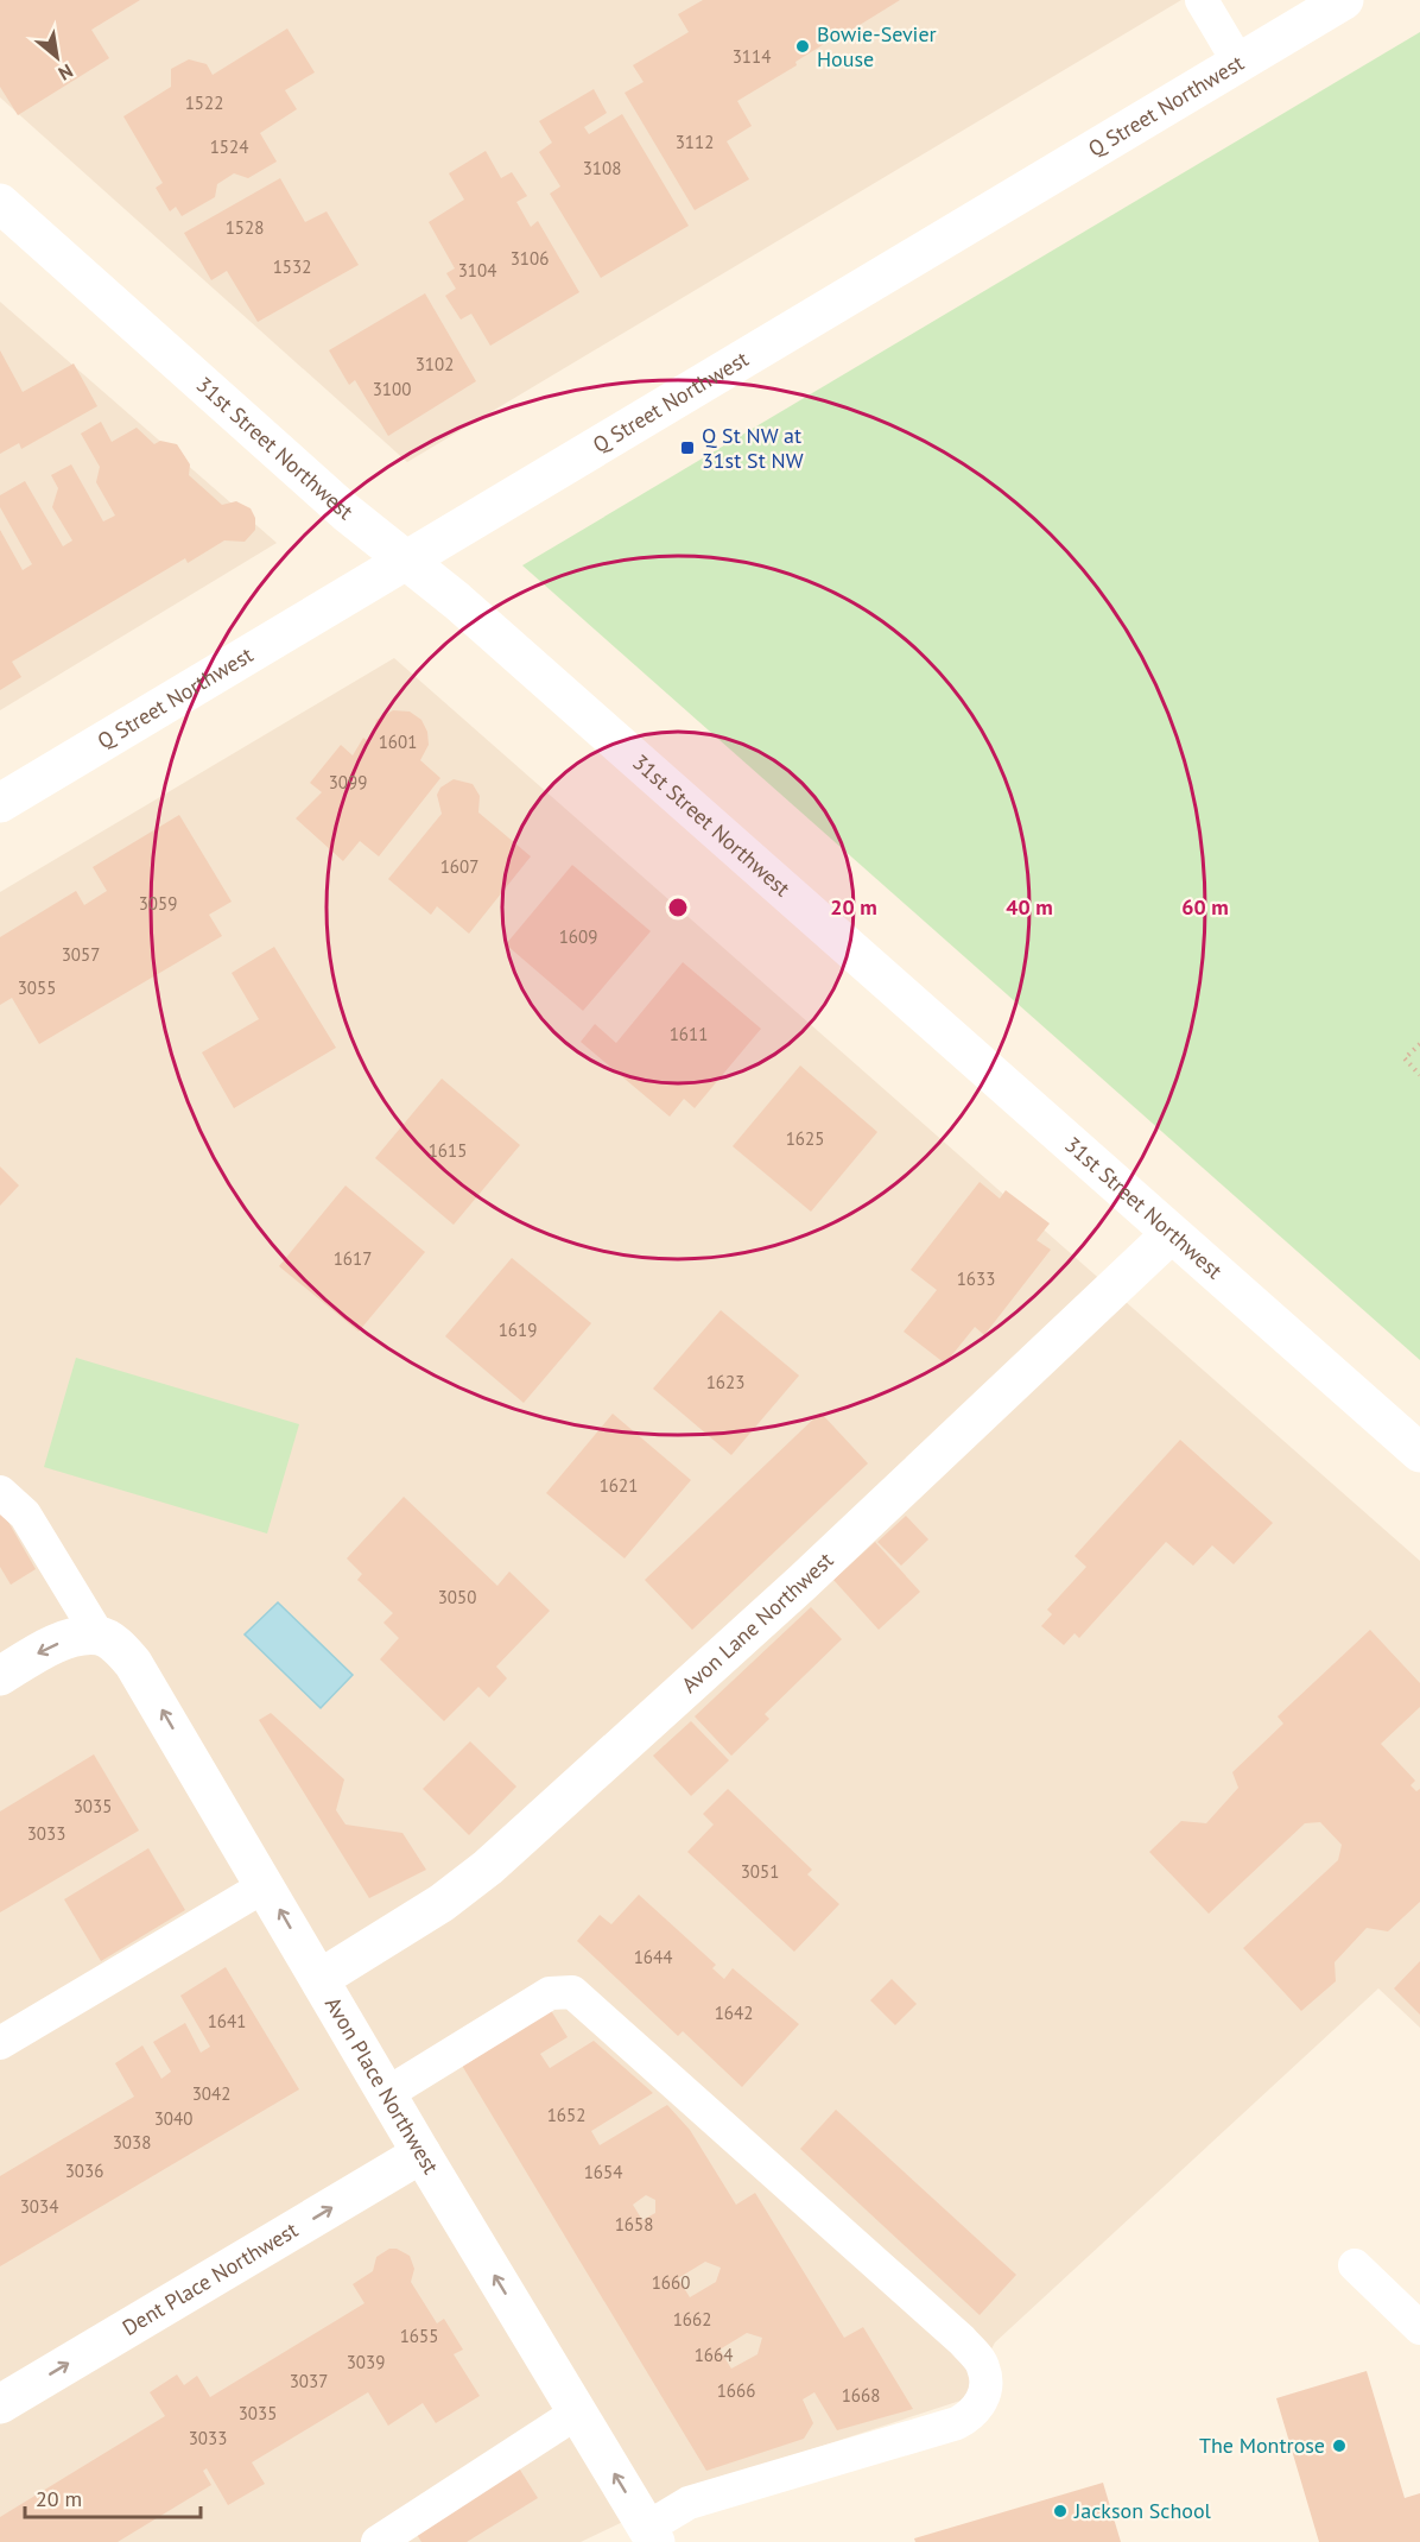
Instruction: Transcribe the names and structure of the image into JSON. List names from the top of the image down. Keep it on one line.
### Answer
{"streets":{"street":["Q Street Northwest","31st Street Northwest","Avon Lane Northwest","Avon Place Northwest","Dent Place Northwest"]},"crossings":[["Q Street Northwest","31st Street Northwest"],["31st Street Northwest","Avon Lane Northwest"],["Avon Lane Northwest","Avon Place Northwest"],["Avon Place Northwest","Dent Place Northwest"]],"one_way":["Avon Place Northwest","Dent Place Northwest"],"places":{"other":["Bowie-Sevier House","The Montrose","Jackson School"],"transit":["Q St NW at 31st St NW"]},"house_numbers":["3114","1522","3112","1524","3108","1528","3106","1532","3104","3102","3100","1601","3099","1607","3059","1609","3057","3055","1611","1625","1615","1617","1633","1619","1623","1621","3050","3035","3033","3051","1644","1642","1641","3042","1652","3040","3038","3036","1654","3034","1658","1660","1662","1655","1664","3039","3037","1666","1668","3035","3033"],"scale_bar":"20 m","north":"bottom right","rings":["20 m","40 m","60 m"]}
